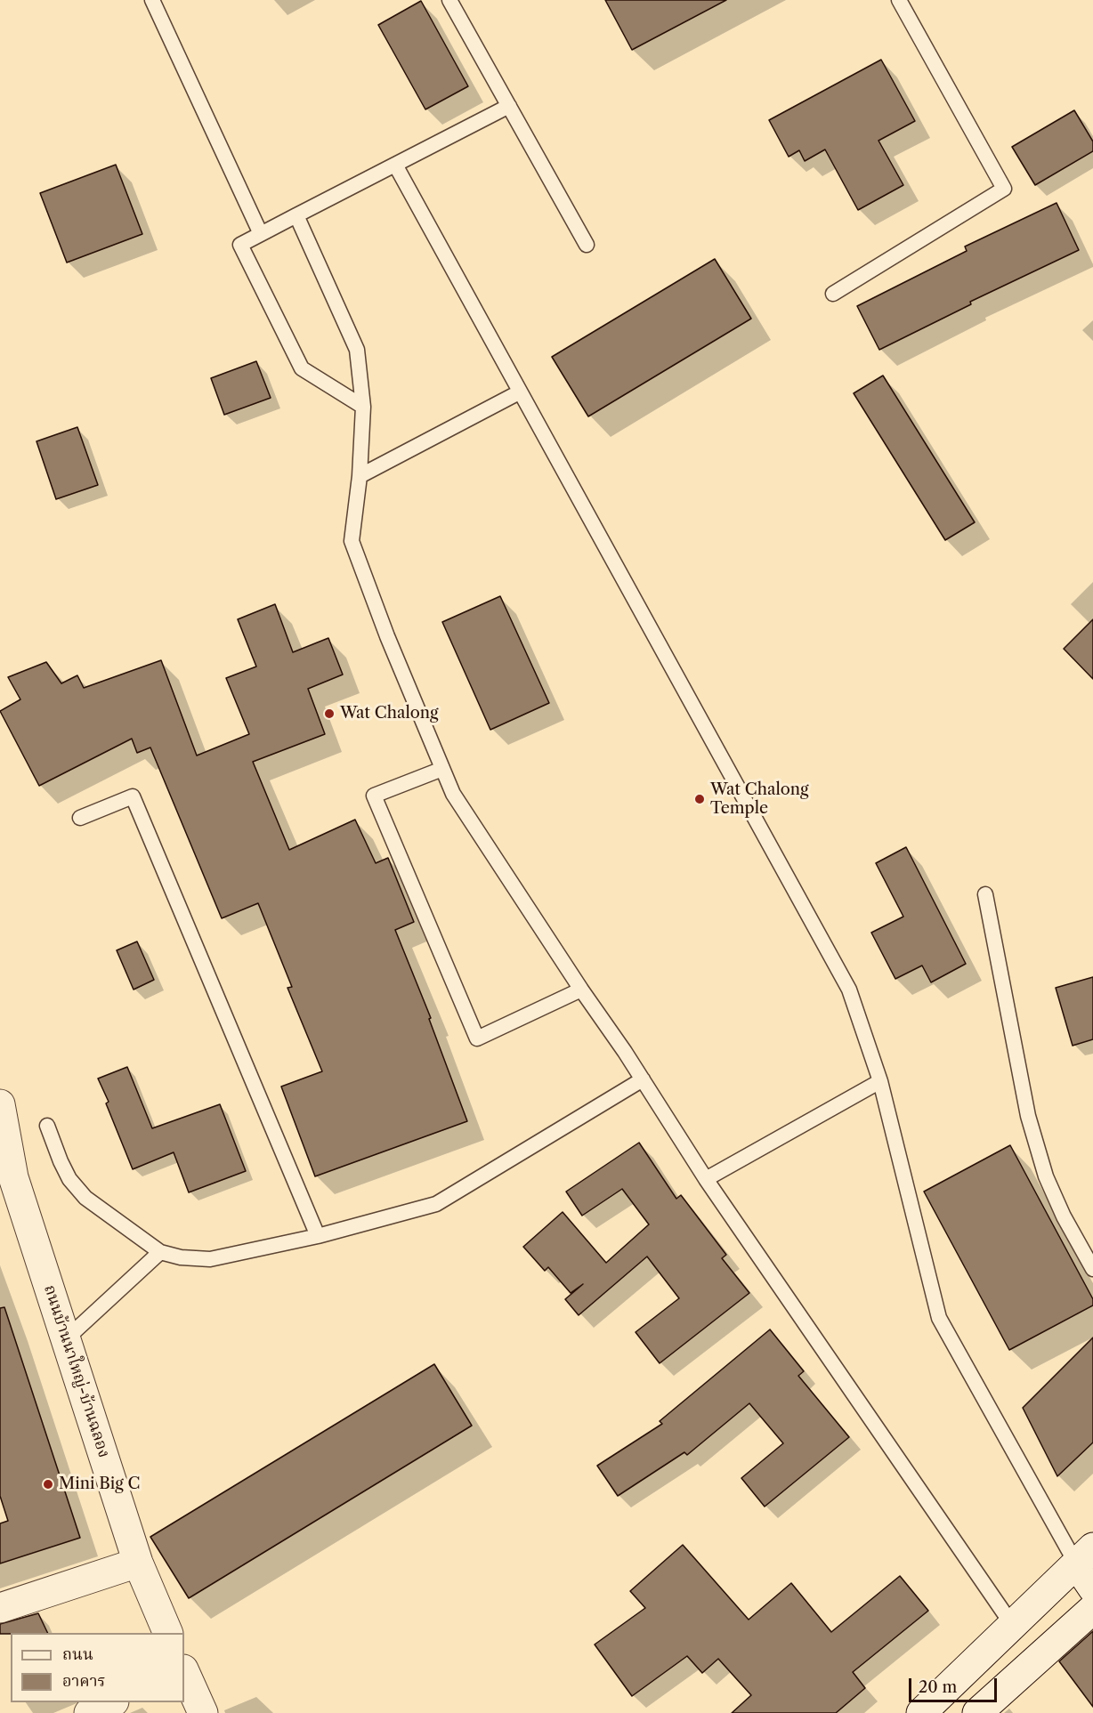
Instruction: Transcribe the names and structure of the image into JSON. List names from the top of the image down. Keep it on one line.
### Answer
{"streets":{"street":["ถนนบ้านนาใหญ่-บ้านฉลอง"]},"places":["Wat Chalong","Wat Chalong Temple","Mini Big C"],"legend":["ถนน","อาคาร"],"scale_bar":"20 m"}
